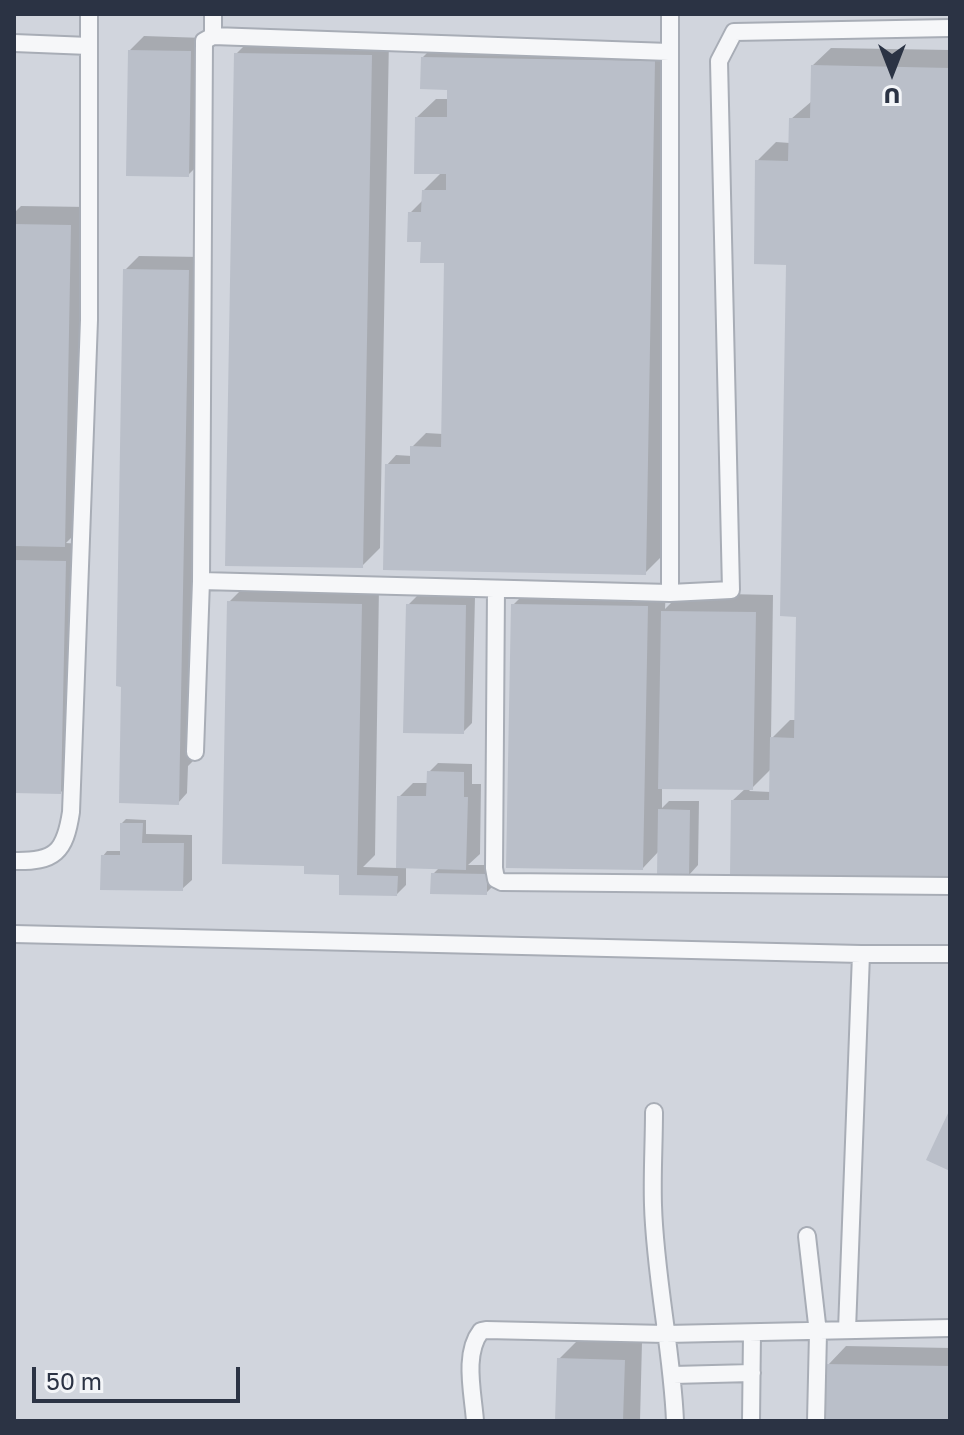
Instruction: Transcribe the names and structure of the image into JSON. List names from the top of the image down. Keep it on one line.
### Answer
{"scale_bar":"50 m","north":"bottom"}
